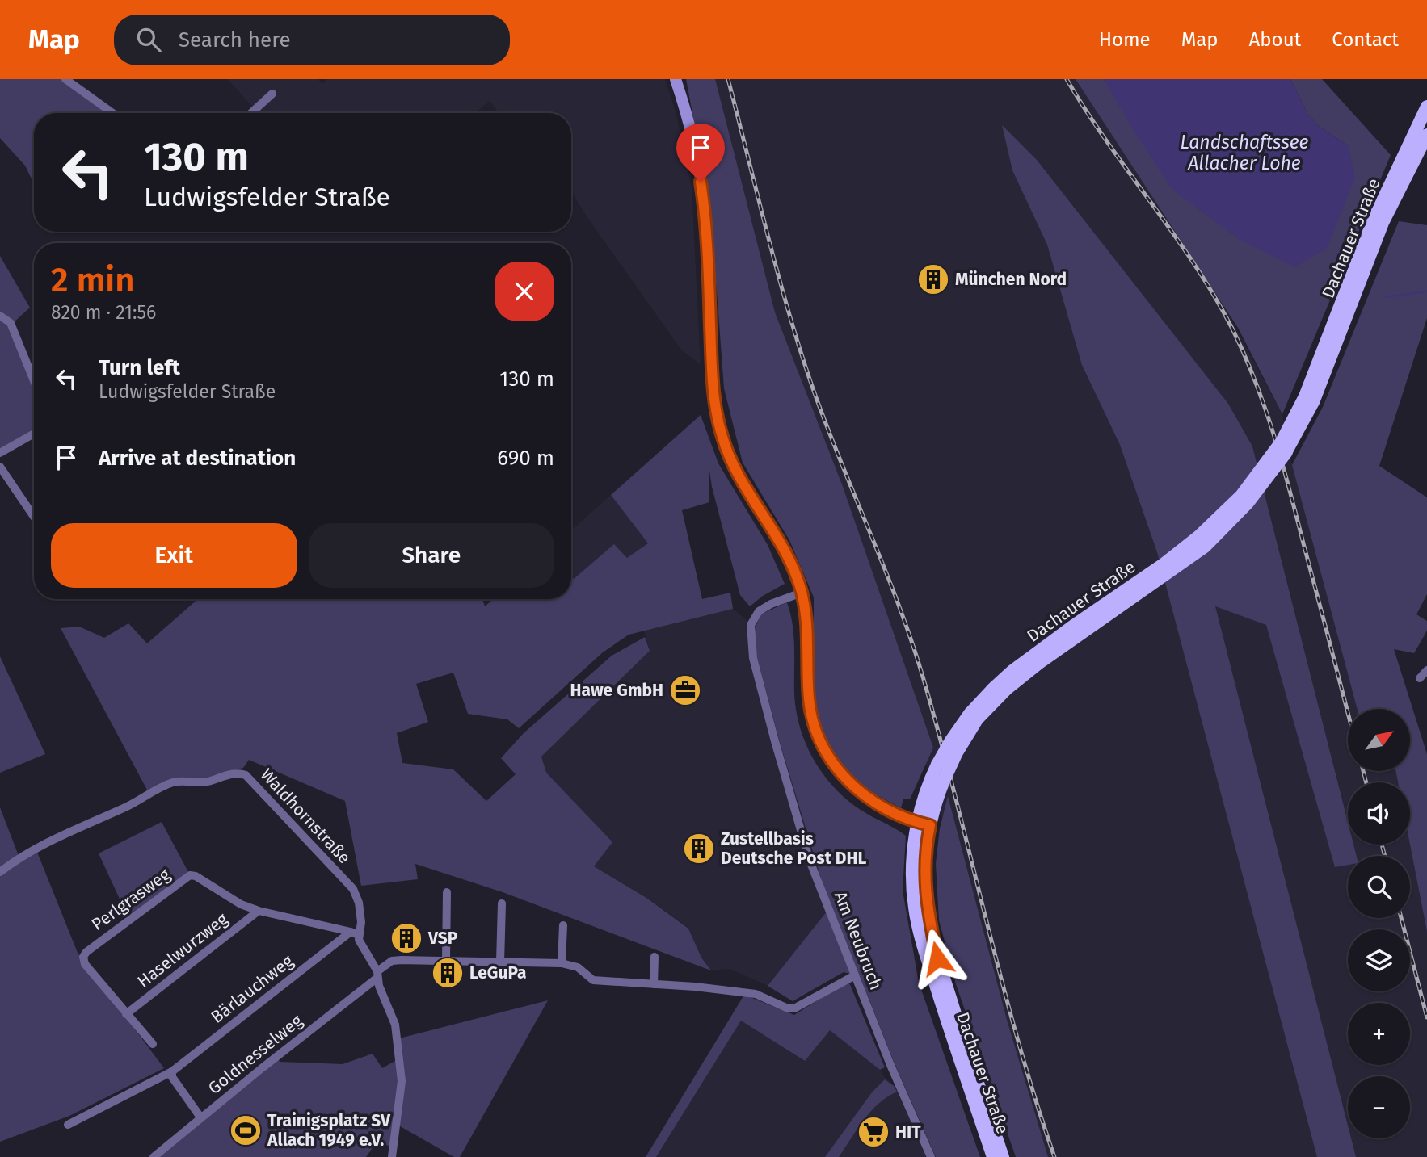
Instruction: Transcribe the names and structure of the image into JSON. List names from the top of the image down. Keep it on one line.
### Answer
{"streets":{"main road":["Dachauer Straße"],"street":["Waldhornstraße","Perlgrasweg","Am Neubruch","Haselwurzweg","Bärlauchweg","Goldnesselweg"]},"crossings":[["Waldhornstraße","Perlgrasweg"],["Waldhornstraße","Bärlauchweg"],["Perlgrasweg","Haselwurzweg"],["Perlgrasweg","Bärlauchweg"]],"water":["Landschaftssee Allacher Lohe"],"places":{"building":["München Nord","Zustellbasis Deutsche Post DHL","VSP","LeGuPa"],"office":["Hawe GmbH"],"sports":["Trainigsplatz SV Allach 1949 e.V."],"supermarket":["HIT"]},"north":"top right","page":{"header":"Map","search":"Search here","nav":["Home","Map","About","Contact"],"turn":["130 m","Ludwigsfelder Straße"],"heading":["2 min","820 m · 21:56"],"list":[{"name":"Turn left","note":"Ludwigsfelder Straße","value":"130 m"},{"name":"Arrive at destination","value":"690 m"}],"buttons":["Exit","Share"],"map_buttons":["+","−"]}}
